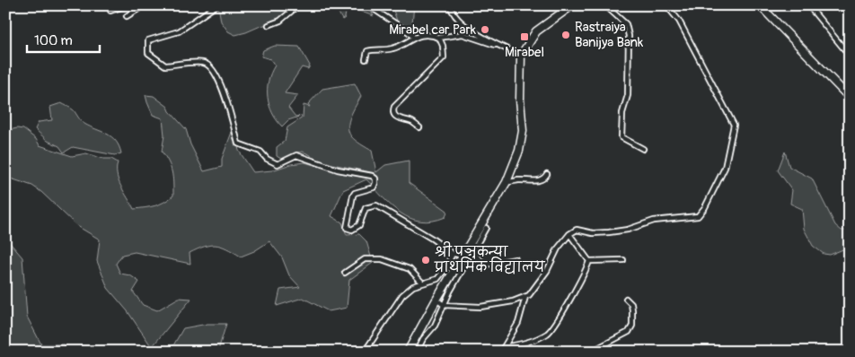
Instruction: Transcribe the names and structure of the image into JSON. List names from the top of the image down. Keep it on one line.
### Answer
{"places":{"other":["Mirabel car Park","Rastraiya Banijya Bank","श्री पञ्चकन्या प्राथमिक विद्यालय"],"transit":["Mirabel"]},"scale_bar":"100 m"}
